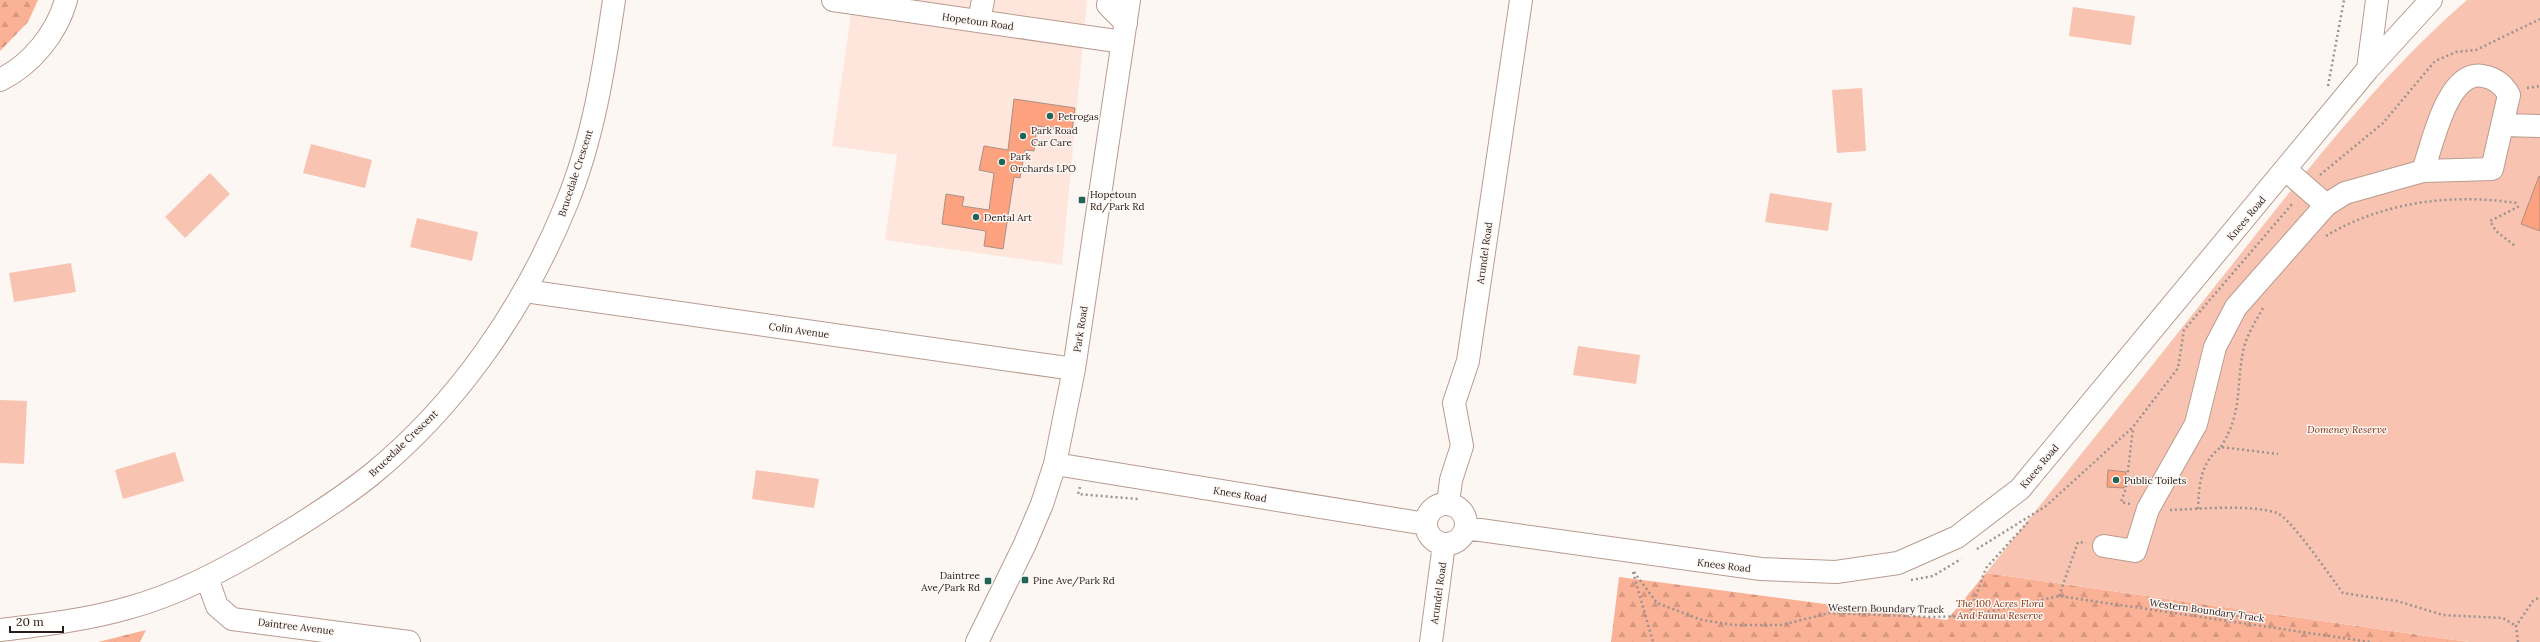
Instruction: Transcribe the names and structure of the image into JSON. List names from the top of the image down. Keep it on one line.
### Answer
{"streets":{"street":["Hopetoun Road","Brucedale Crescent","Knees Road","Arundel Road","Park Road","Colin Avenue","Daintree Avenue"],"path":["Western Boundary Track"]},"crossings":[["Hopetoun Road","Park Road"],["Brucedale Crescent","Colin Avenue"],["Brucedale Crescent","Daintree Avenue"],["Knees Road","Arundel Road"],["Knees Road","Park Road"],["Park Road","Colin Avenue"]],"parks":["Domeney Reserve","The 100 Acres Flora And Fauna Reserve"],"places":{"other":["Petrogas","Park Road Car Care","Park Orchards LPO","Dental Art","Public Toilets"],"transit":["Hopetoun Rd/Park Rd","Pine Ave/Park Rd","Daintree Ave/Park Rd"]},"scale_bar":"20 m"}
